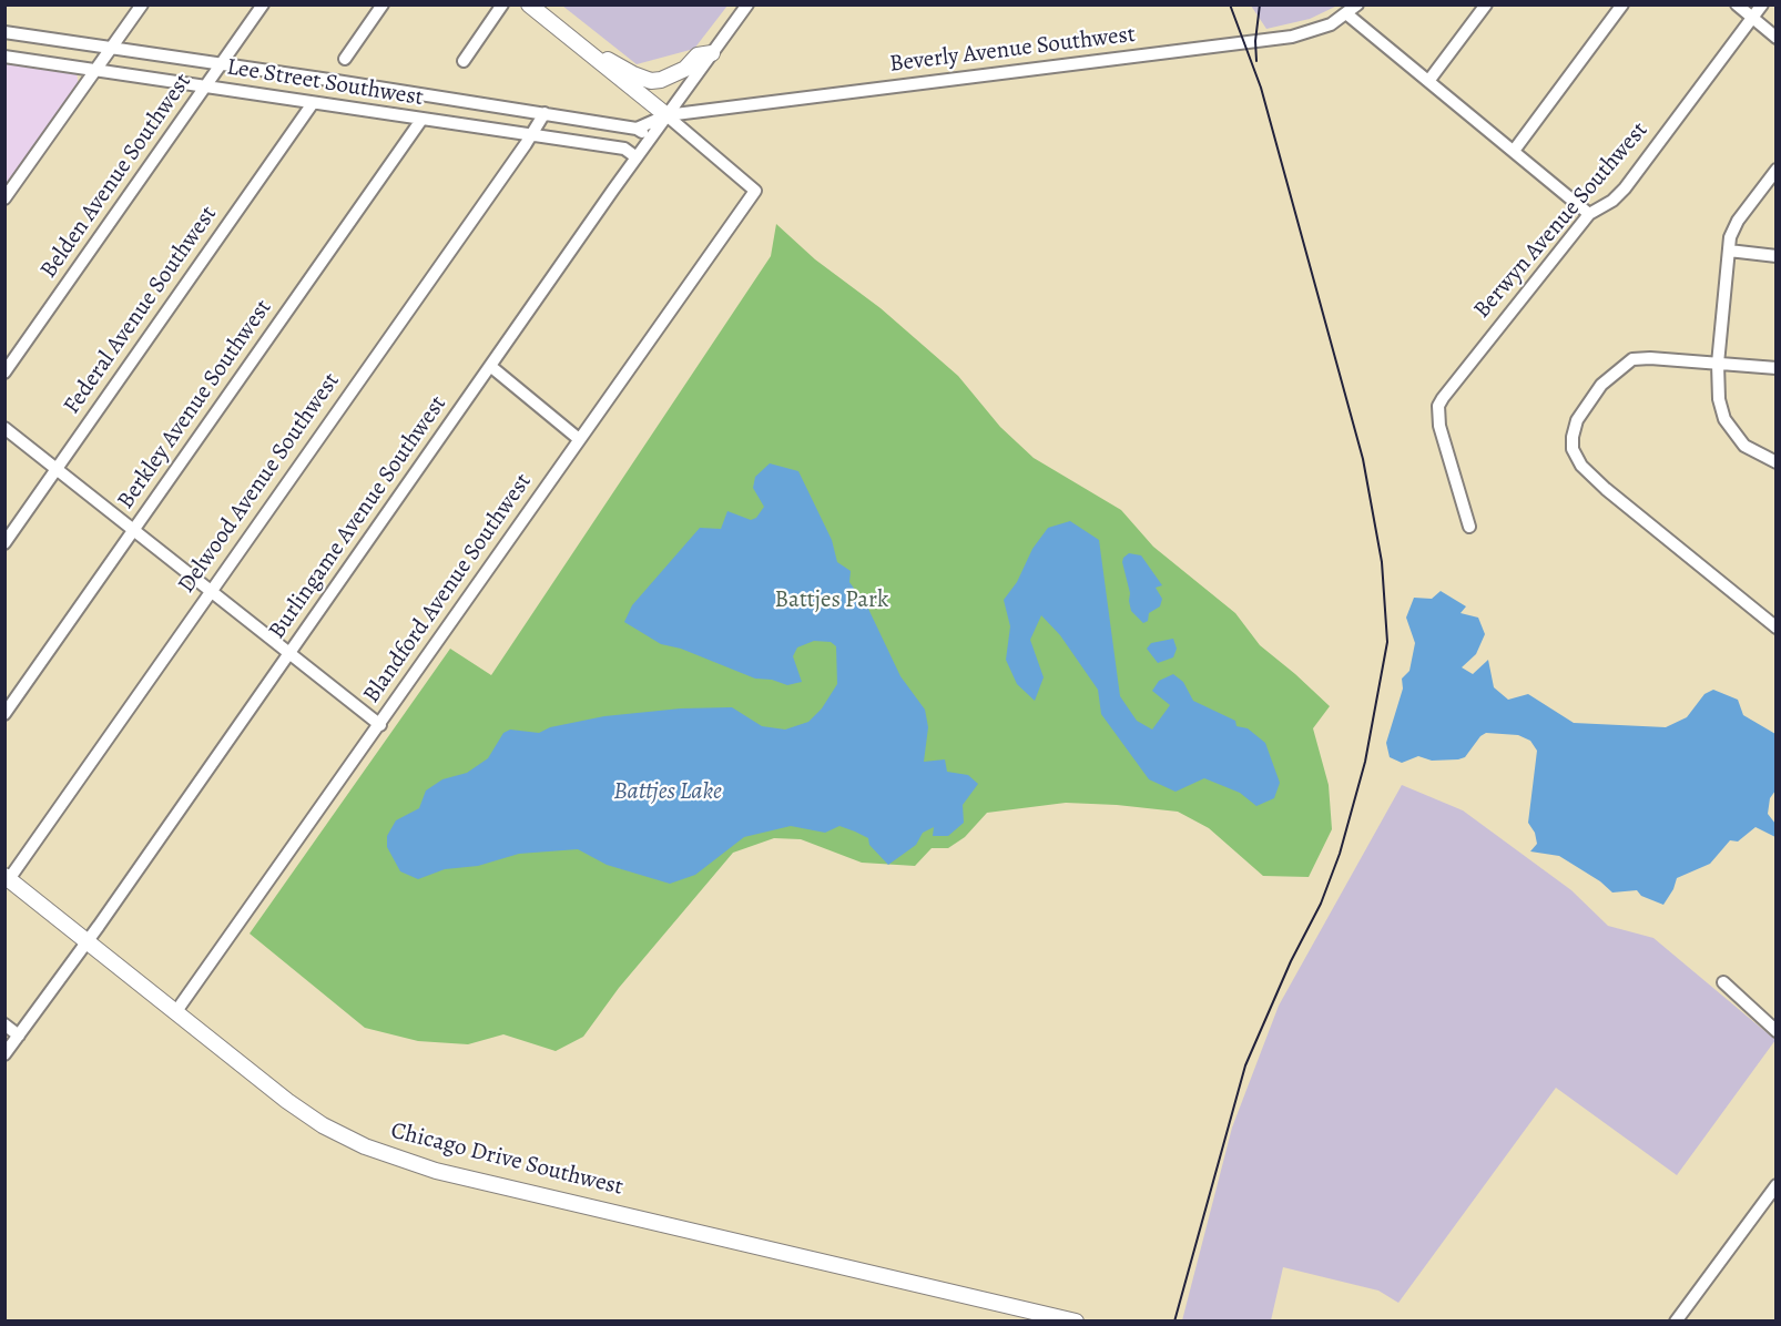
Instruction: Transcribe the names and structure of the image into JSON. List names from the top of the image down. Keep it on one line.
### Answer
{"streets":{"main road":["Chicago Drive Southwest"],"street":["Beverly Avenue Southwest","Lee Street Southwest","Belden Avenue Southwest","Berwyn Avenue Southwest","Federal Avenue Southwest","Berkley Avenue Southwest","Delwood Avenue Southwest","Burlingame Avenue Southwest","Blandford Avenue Southwest"]},"crossings":[["Beverly Avenue Southwest","Burlingame Avenue Southwest"],["Beverly Avenue Southwest","Blandford Avenue Southwest"],["Lee Street Southwest","Belden Avenue Southwest"],["Lee Street Southwest","Federal Avenue Southwest"],["Lee Street Southwest","Berkley Avenue Southwest"],["Lee Street Southwest","Delwood Avenue Southwest"],["Lee Street Southwest","Burlingame Avenue Southwest"],["Delwood Avenue Southwest","Chicago Drive Southwest"],["Burlingame Avenue Southwest","Blandford Avenue Southwest"],["Burlingame Avenue Southwest","Chicago Drive Southwest"],["Blandford Avenue Southwest","Chicago Drive Southwest"]],"water":["Battjes Lake"],"parks":["Battjes Park"]}
